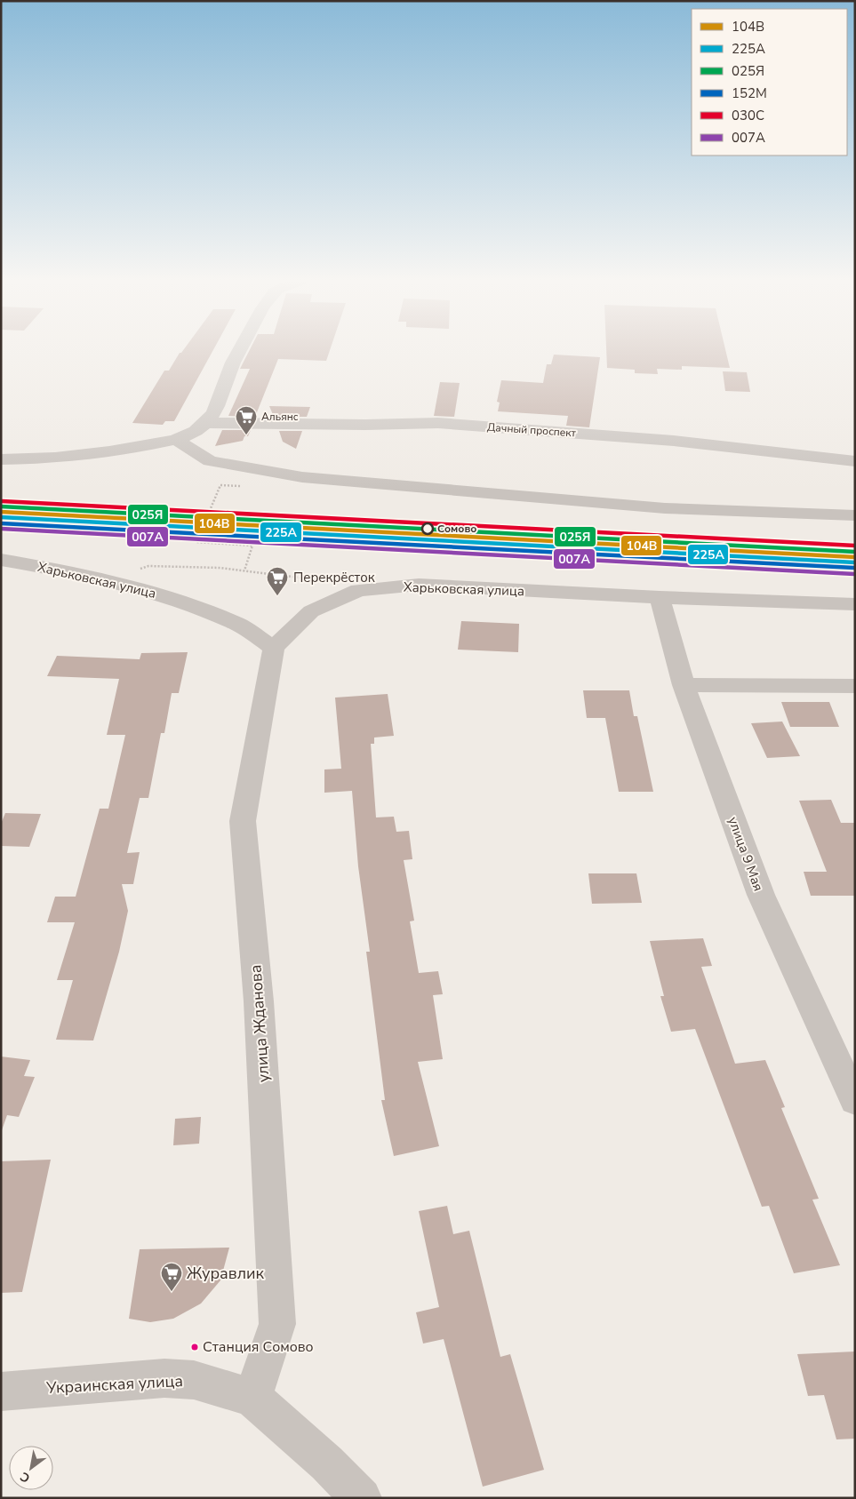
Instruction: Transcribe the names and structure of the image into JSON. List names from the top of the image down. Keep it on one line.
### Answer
{"streets":{"street":["Дачный проспект","Харьковская улица","улица 9 Мая","улица Жданова","Украинская улица"]},"crossings":[["Харьковская улица","улица 9 Мая"],["Харьковская улица","улица Жданова"],["улица Жданова","Украинская улица"]],"places":{"supermarket":["Альянс","Перекрёсток","Журавлик"],"other":["Сомово","Станция Сомово"]},"lines":["transit line 030C","transit line 025Я","transit line 104В","transit line 225А","transit line 152М","transit line 007А"],"legend":["104В","225А","025Я","152М","030C","007А"],"north":"bottom left"}
